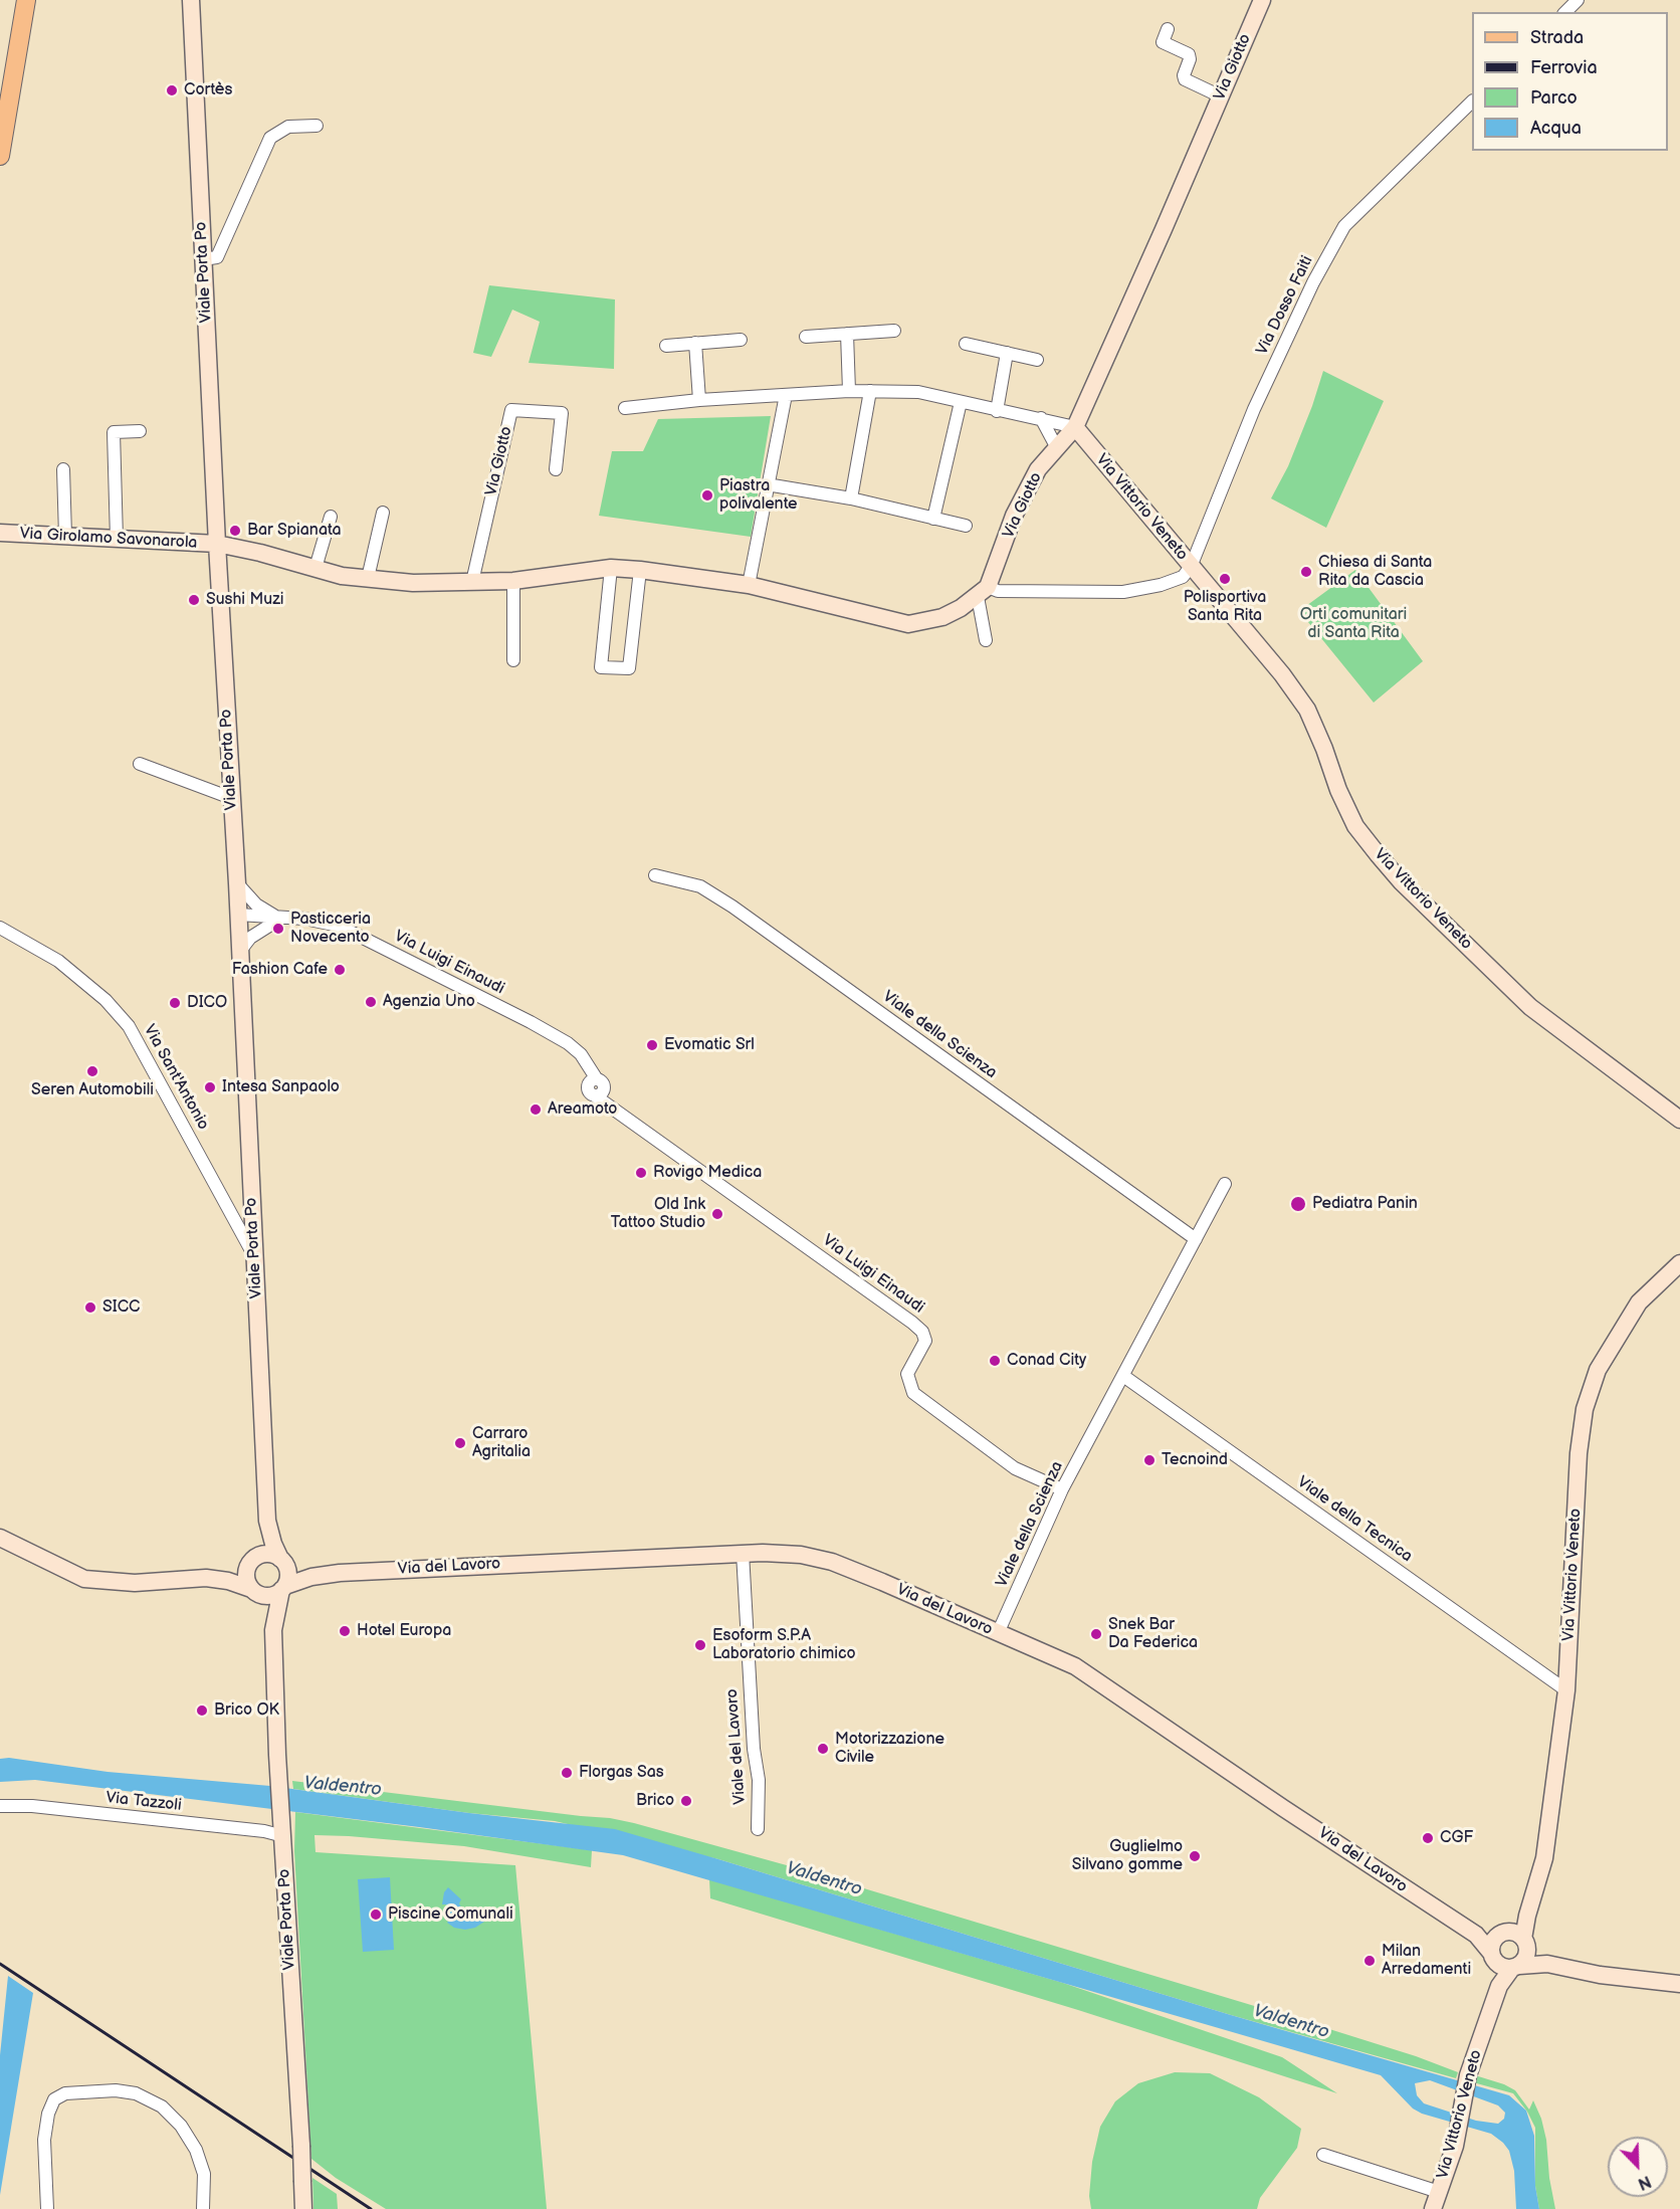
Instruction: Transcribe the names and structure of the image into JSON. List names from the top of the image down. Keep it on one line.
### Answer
{"streets":{"main road":["Via Giotto","Viale Porta Po","Via Vittorio Veneto","Via Girolamo Savonarola","Via del Lavoro"],"street":["Via Dosso Faiti","Via Luigi Einaudi","Viale della Scienza","Via Sant'Antonio","Viale della Tecnica","Viale del Lavoro","Via Tazzoli"]},"crossings":[["Via Giotto","Via Vittorio Veneto"],["Viale Porta Po","Via Girolamo Savonarola"],["Viale Porta Po","Via Luigi Einaudi"],["Viale Porta Po","Via Sant'Antonio"],["Viale Porta Po","Via Tazzoli"],["Via Dosso Faiti","Via Vittorio Veneto"],["Via Vittorio Veneto","Viale della Tecnica"],["Via Vittorio Veneto","Via del Lavoro"],["Via Luigi Einaudi","Viale della Scienza"],["Viale della Scienza","Viale della Tecnica"],["Viale della Scienza","Via del Lavoro"],["Via del Lavoro","Viale del Lavoro"]],"water":["Valdentro"],"parks":["Orti comunitari di Santa Rita"],"places":["Cortès","Piastra polivalente","Bar Spianata","Chiesa di Santa Rita da Cascia","Polisportiva Santa Rita","Sushi Muzi","Pasticceria Novecento","Fashion Cafe","Agenzia Uno","DICO","Evomatic Srl","Seren Automobili","Intesa Sanpaolo","Areamoto","Rovigo Medica","Pediatra Panin","Old Ink Tattoo Studio","SICC","Conad City","Carraro Agritalia","Tecnoind","Hotel Europa","Snek Bar Da Federica","Esoform S.P.A Laboratorio chimico","Brico OK","Motorizzazione Civile","Florgas Sas","Brico","CGF","Guglielmo Silvano gomme","Piscine Comunali","Milan Arredamenti"],"legend":["Strada","Ferrovia","Parco","Acqua"],"north":"bottom right"}
